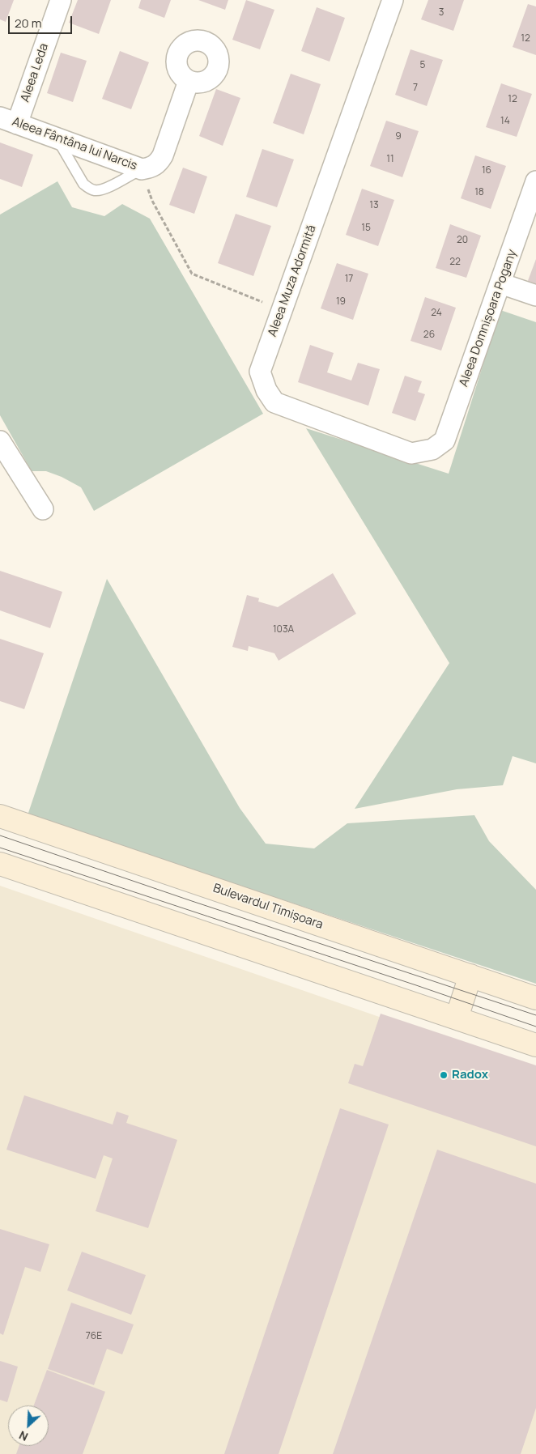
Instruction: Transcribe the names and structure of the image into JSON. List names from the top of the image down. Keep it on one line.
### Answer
{"streets":{"main road":["Bulevardul Timișoara"],"street":["Aleea Leda","Aleea Fântâna lui Narcis","Aleea Muza Adormită","Aleea Domnișoara Pogany"]},"crossings":[["Aleea Leda","Aleea Fântâna lui Narcis"],["Aleea Muza Adormită","Aleea Domnișoara Pogany"]],"places":["Radox"],"house_numbers":["3","12","5","7","12","14","9","11","16","18","13","15","20","22","17","19","24","26","103A","76E"],"scale_bar":"20 m","north":"bottom left"}
